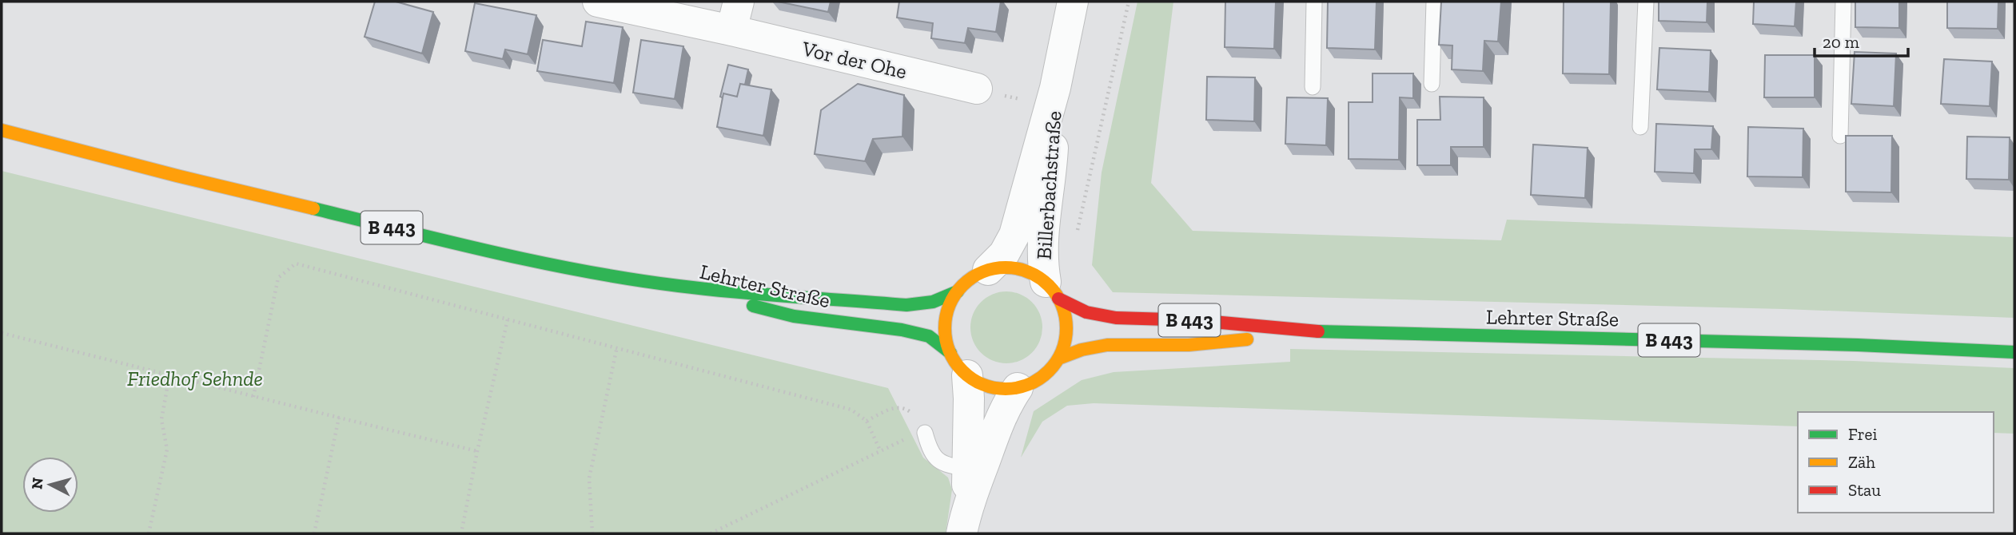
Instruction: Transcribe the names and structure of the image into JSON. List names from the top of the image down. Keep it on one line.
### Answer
{"streets":{"main road":["B 443","Lehrter Straße"],"street":["Vor der Ohe","Billerbachstraße"]},"crossings":[["Billerbachstraße","Lehrter Straße"],["B 443","Lehrter Straße"]],"parks":["Friedhof Sehnde"],"legend":["Frei","Zäh","Stau"],"scale_bar":"20 m","north":"left"}
